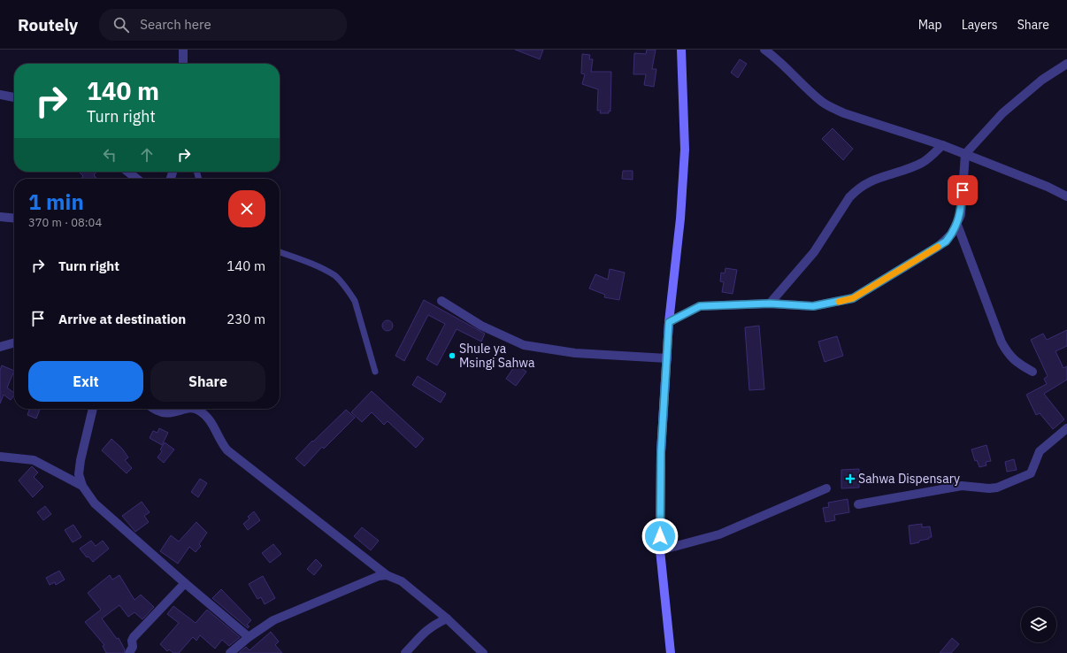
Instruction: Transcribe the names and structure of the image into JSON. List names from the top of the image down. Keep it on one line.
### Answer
{"places":{"other":["Shule ya Msingi Sahwa"],"health":["Sahwa Dispensary"]},"page":{"header":"Routely","search":"Search here","nav":["Map","Layers","Share"],"turn":["140 m","Turn right"],"heading":["1 min","370 m · 08:04"],"list":[{"name":"Turn right","value":"140 m"},{"name":"Arrive at destination","value":"230 m"}],"buttons":["Exit","Share"]}}
